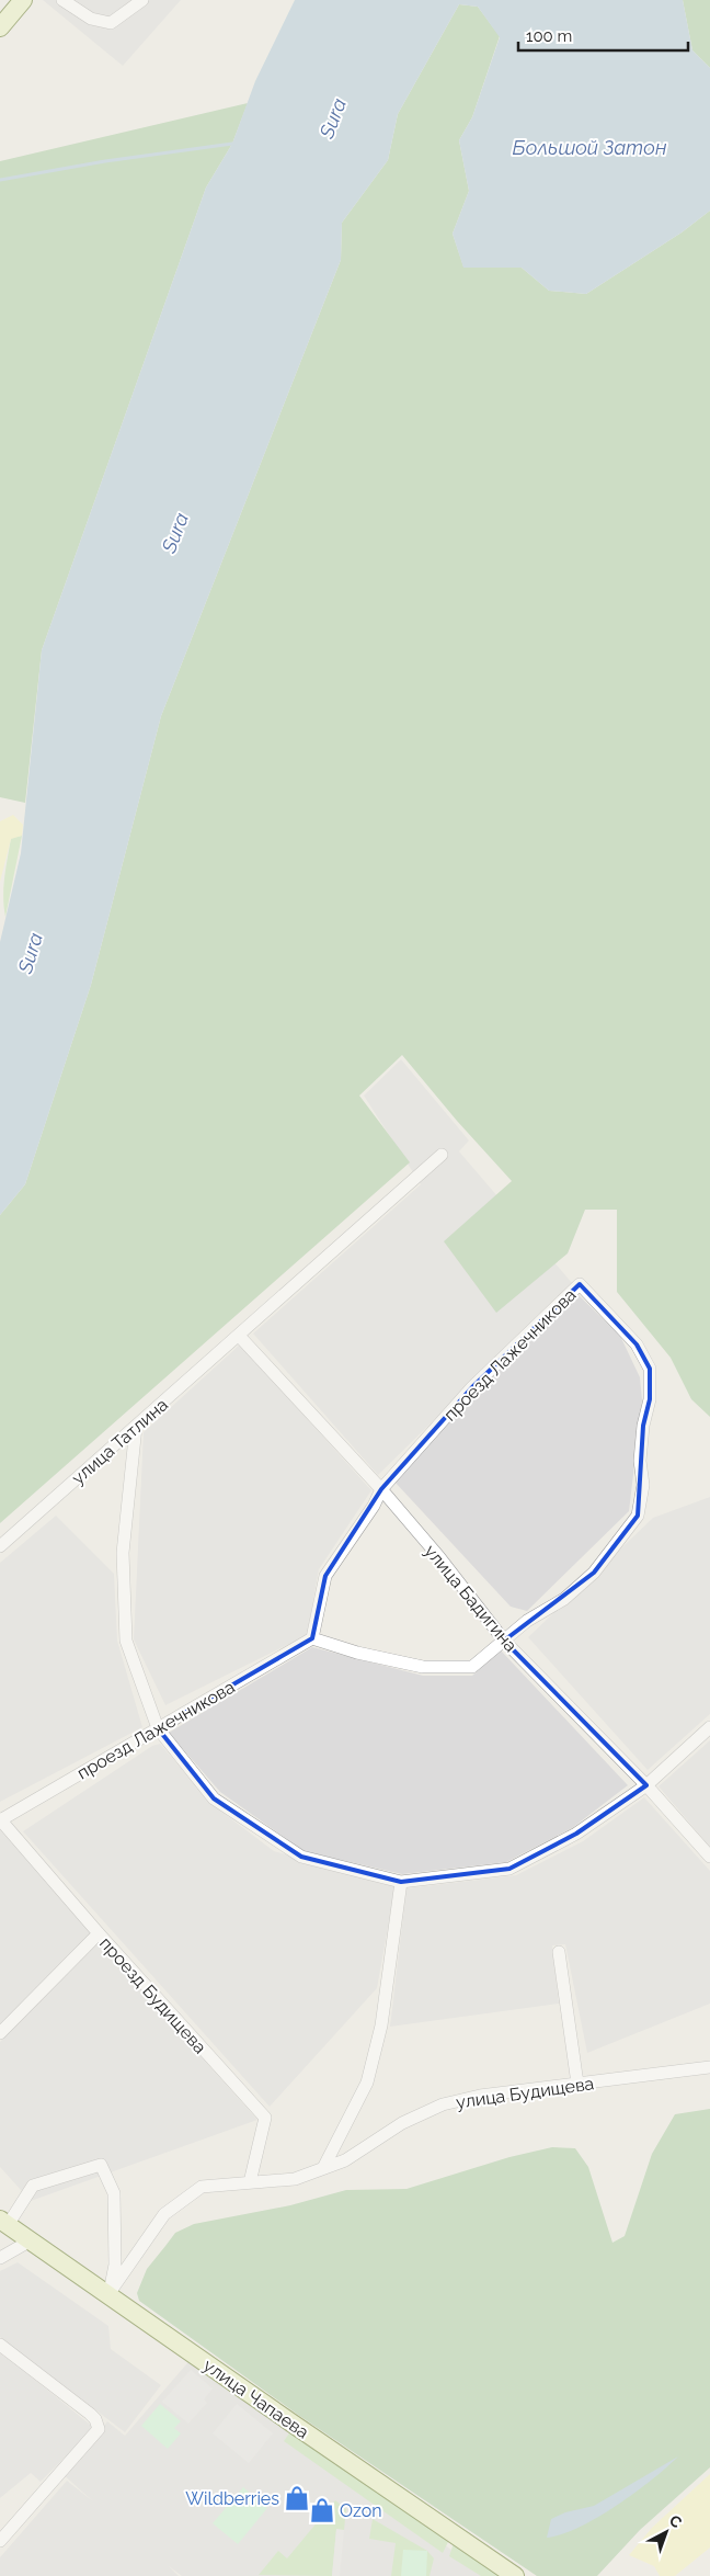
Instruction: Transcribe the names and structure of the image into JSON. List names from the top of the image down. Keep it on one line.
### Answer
{"streets":{"main road":["улица Чапаева"],"street":["проезд Лажечникова","улица Татлина","улица Бадигина","проезд Будищева","улица Будищева"]},"crossings":[["проезд Лажечникова","улица Бадигина"],["проезд Лажечникова","проезд Будищева"],["улица Татлина","улица Бадигина"],["проезд Будищева","улица Будищева"],["улица Будищева","улица Чапаева"]],"water":["Sura","Большой Затон"],"places":{"shop":["Wildberries","Ozon"]},"scale_bar":"100 m","north":"top right"}
